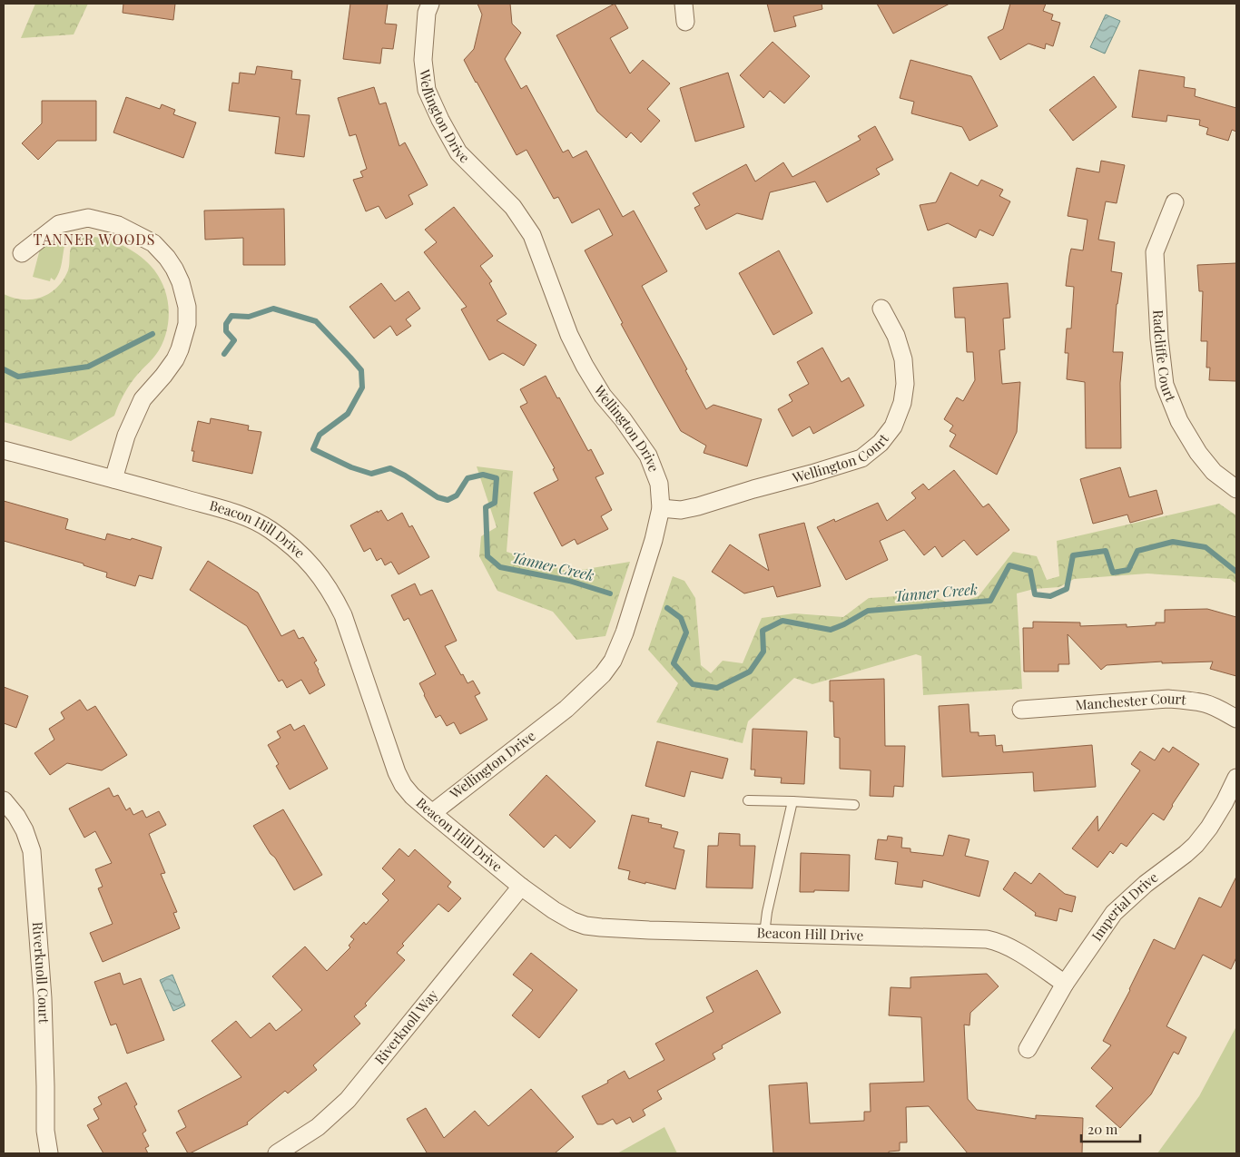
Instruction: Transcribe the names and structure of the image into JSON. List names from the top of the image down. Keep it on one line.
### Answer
{"streets":{"street":["Wellington Drive","Radcliffe Court","Wellington Court","Beacon Hill Drive","Manchester Court","Imperial Drive","Riverknoll Court","Riverknoll Way"]},"crossings":[["Wellington Drive","Wellington Court"],["Wellington Drive","Beacon Hill Drive"],["Beacon Hill Drive","Imperial Drive"],["Beacon Hill Drive","Riverknoll Way"]],"districts":["TANNER WOODS"],"water":["Tanner Creek"],"scale_bar":"20 m"}
